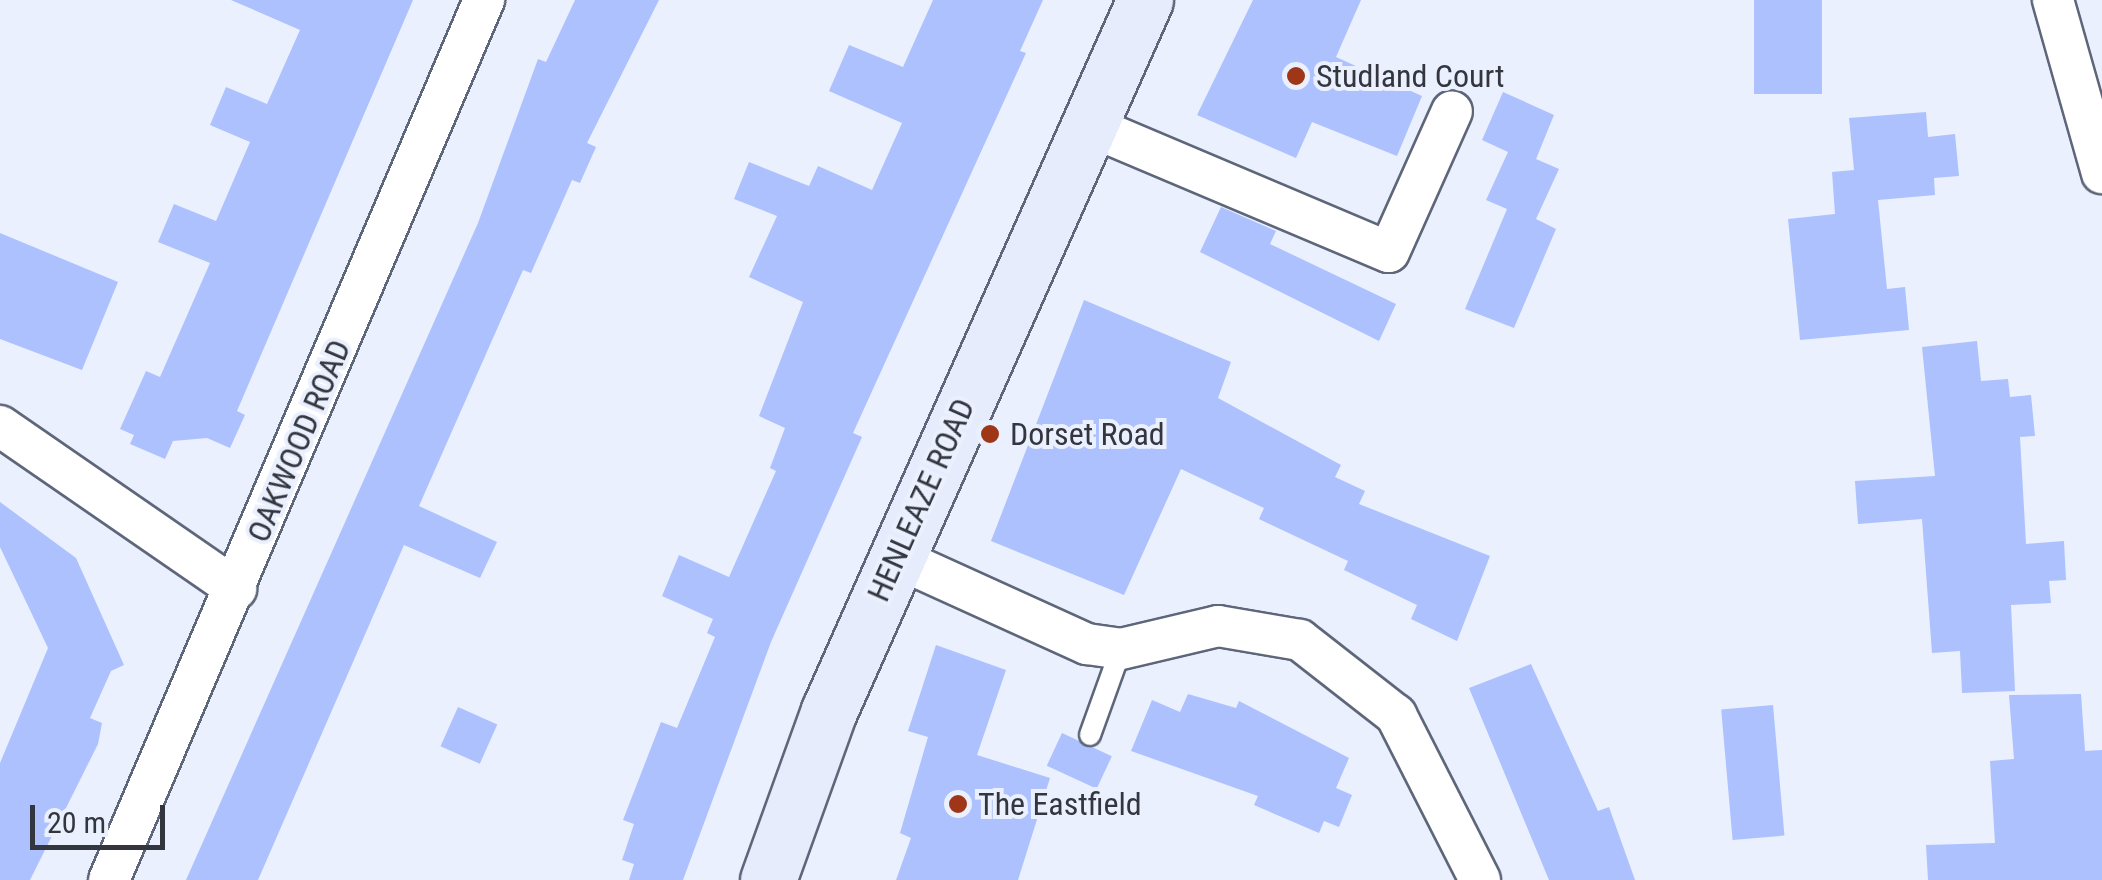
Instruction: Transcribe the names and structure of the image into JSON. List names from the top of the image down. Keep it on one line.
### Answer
{"streets":{"main road":["HENLEAZE ROAD"],"street":["OAKWOOD ROAD"]},"places":["Studland Court","Dorset Road","The Eastfield"],"scale_bar":"20 m"}
